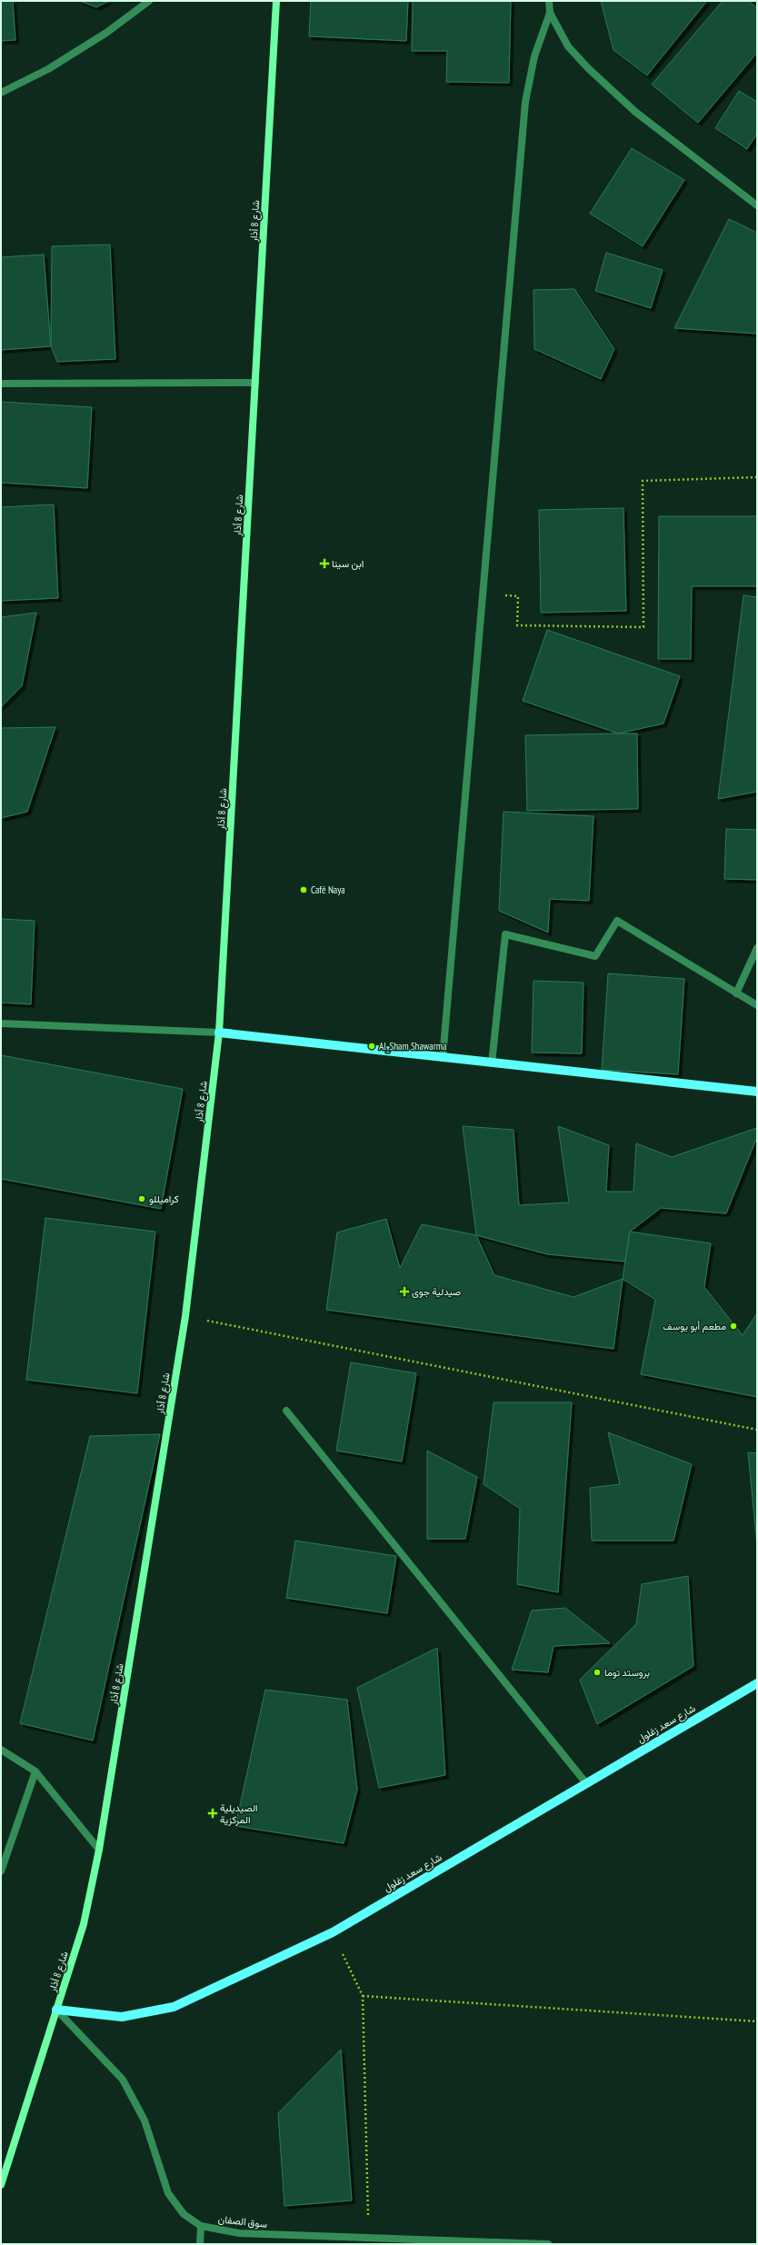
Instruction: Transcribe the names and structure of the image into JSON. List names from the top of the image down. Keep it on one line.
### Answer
{"streets":{"main road":["شارع 8 أذار","شارع سعد زغلول"],"street":["سوق الصفان"]},"crossings":[["شارع 8 أذار","شارع سعد زغلول"],["شارع 8 أذار","سوق الصفان"],["شارع سعد زغلول","سوق الصفان"]],"places":{"health":["ابن سينا","صيدلية جوى","الصيديلية المركزية"],"other":["Café Naya","Al_Sham Shawarma","كراميللو","مطعم أبو يوسف","بروستد توما"]}}
